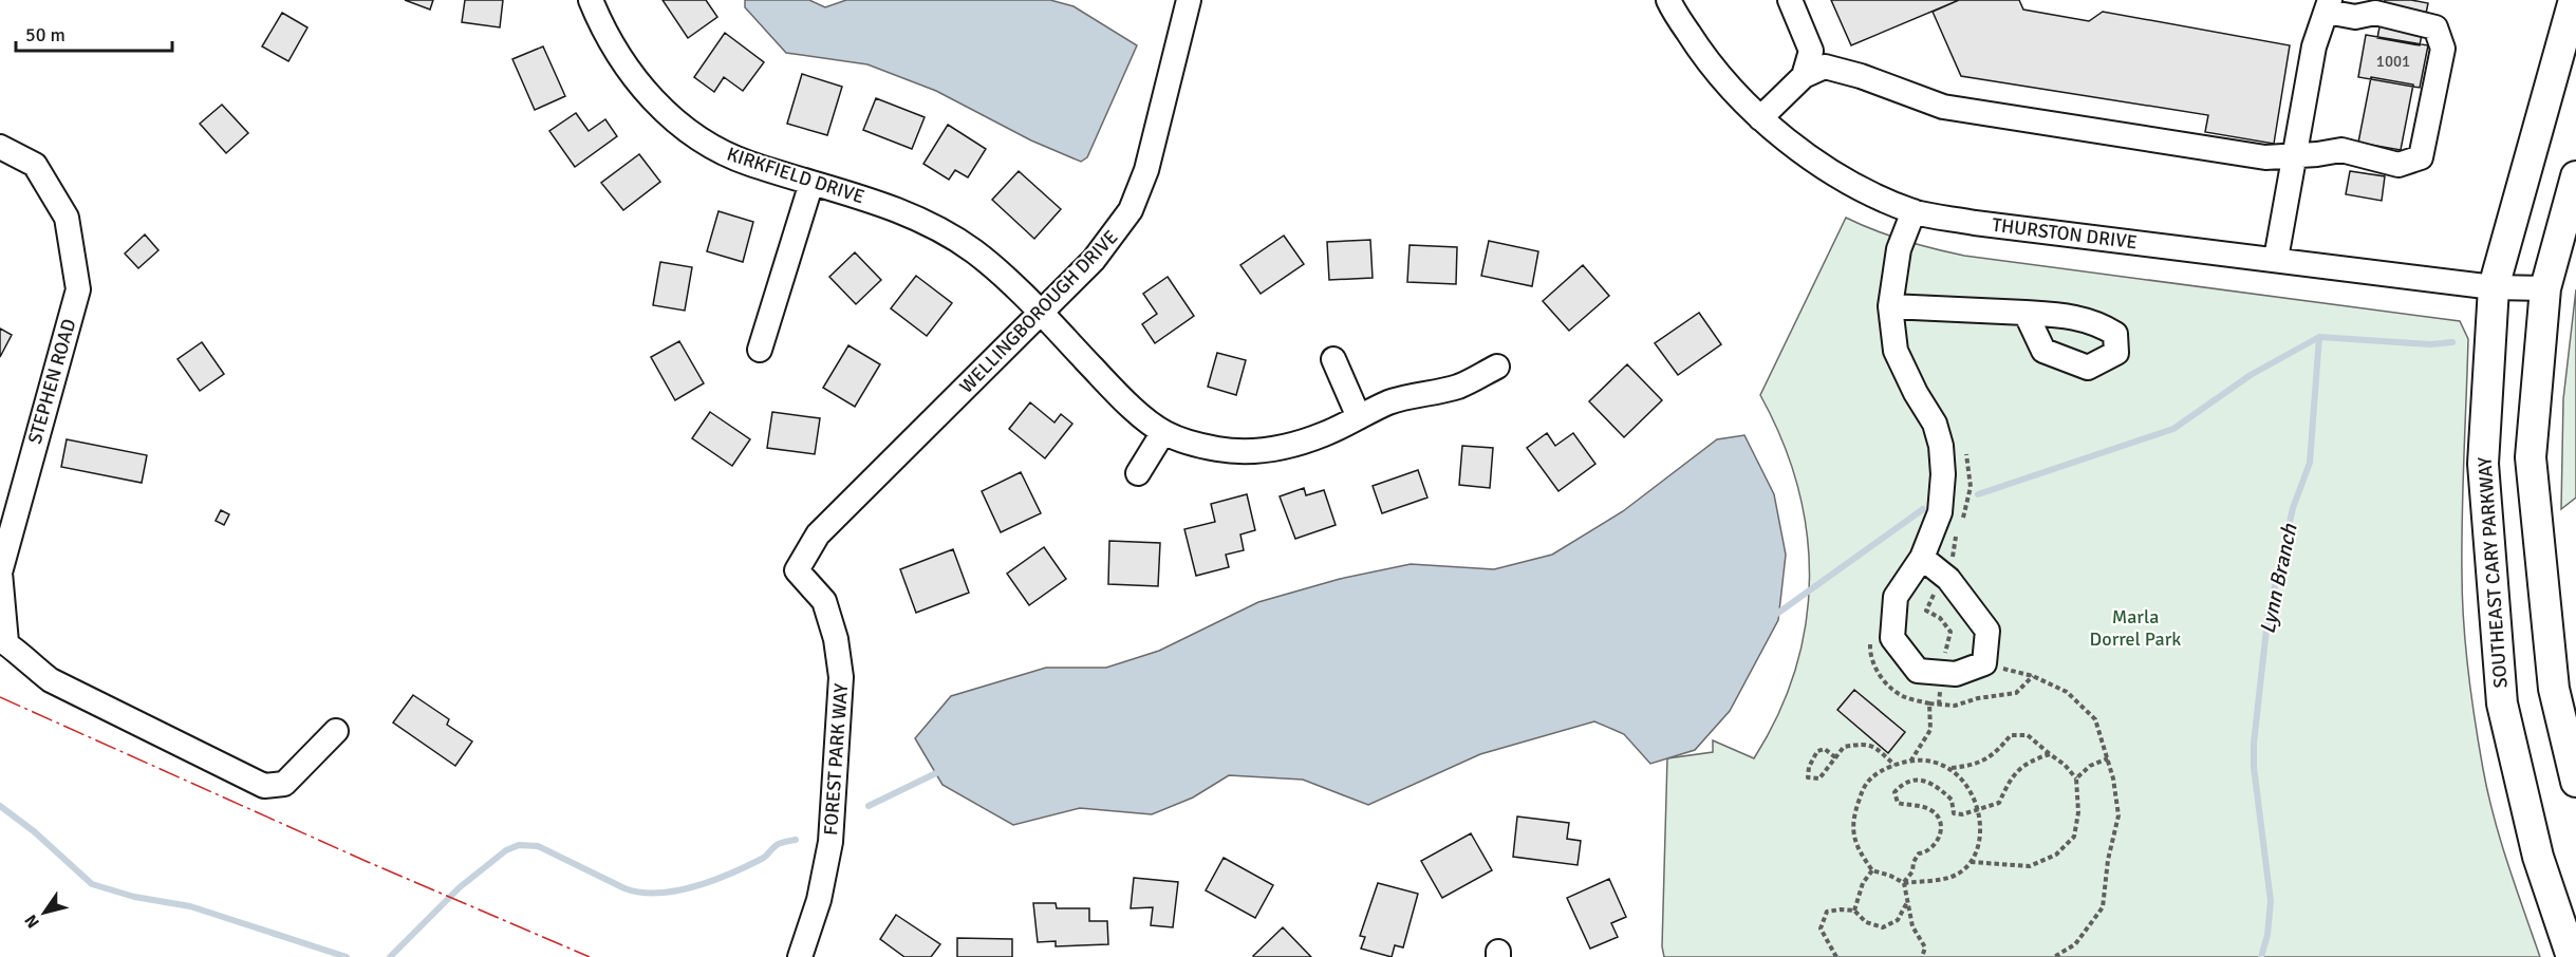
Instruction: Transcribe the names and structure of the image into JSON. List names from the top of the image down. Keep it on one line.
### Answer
{"streets":{"main road":["SOUTHEAST CARY PARKWAY"],"street":["KIRKFIELD DRIVE","THURSTON DRIVE","WELLINGBOROUGH DRIVE","STEPHEN ROAD","FOREST PARK WAY"]},"crossings":[["KIRKFIELD DRIVE","WELLINGBOROUGH DRIVE"],["THURSTON DRIVE","SOUTHEAST CARY PARKWAY"],["WELLINGBOROUGH DRIVE","FOREST PARK WAY"]],"water":["Lynn Branch"],"parks":["Marla Dorrel Park"],"house_numbers":["1001"],"scale_bar":"50 m","north":"bottom left"}
